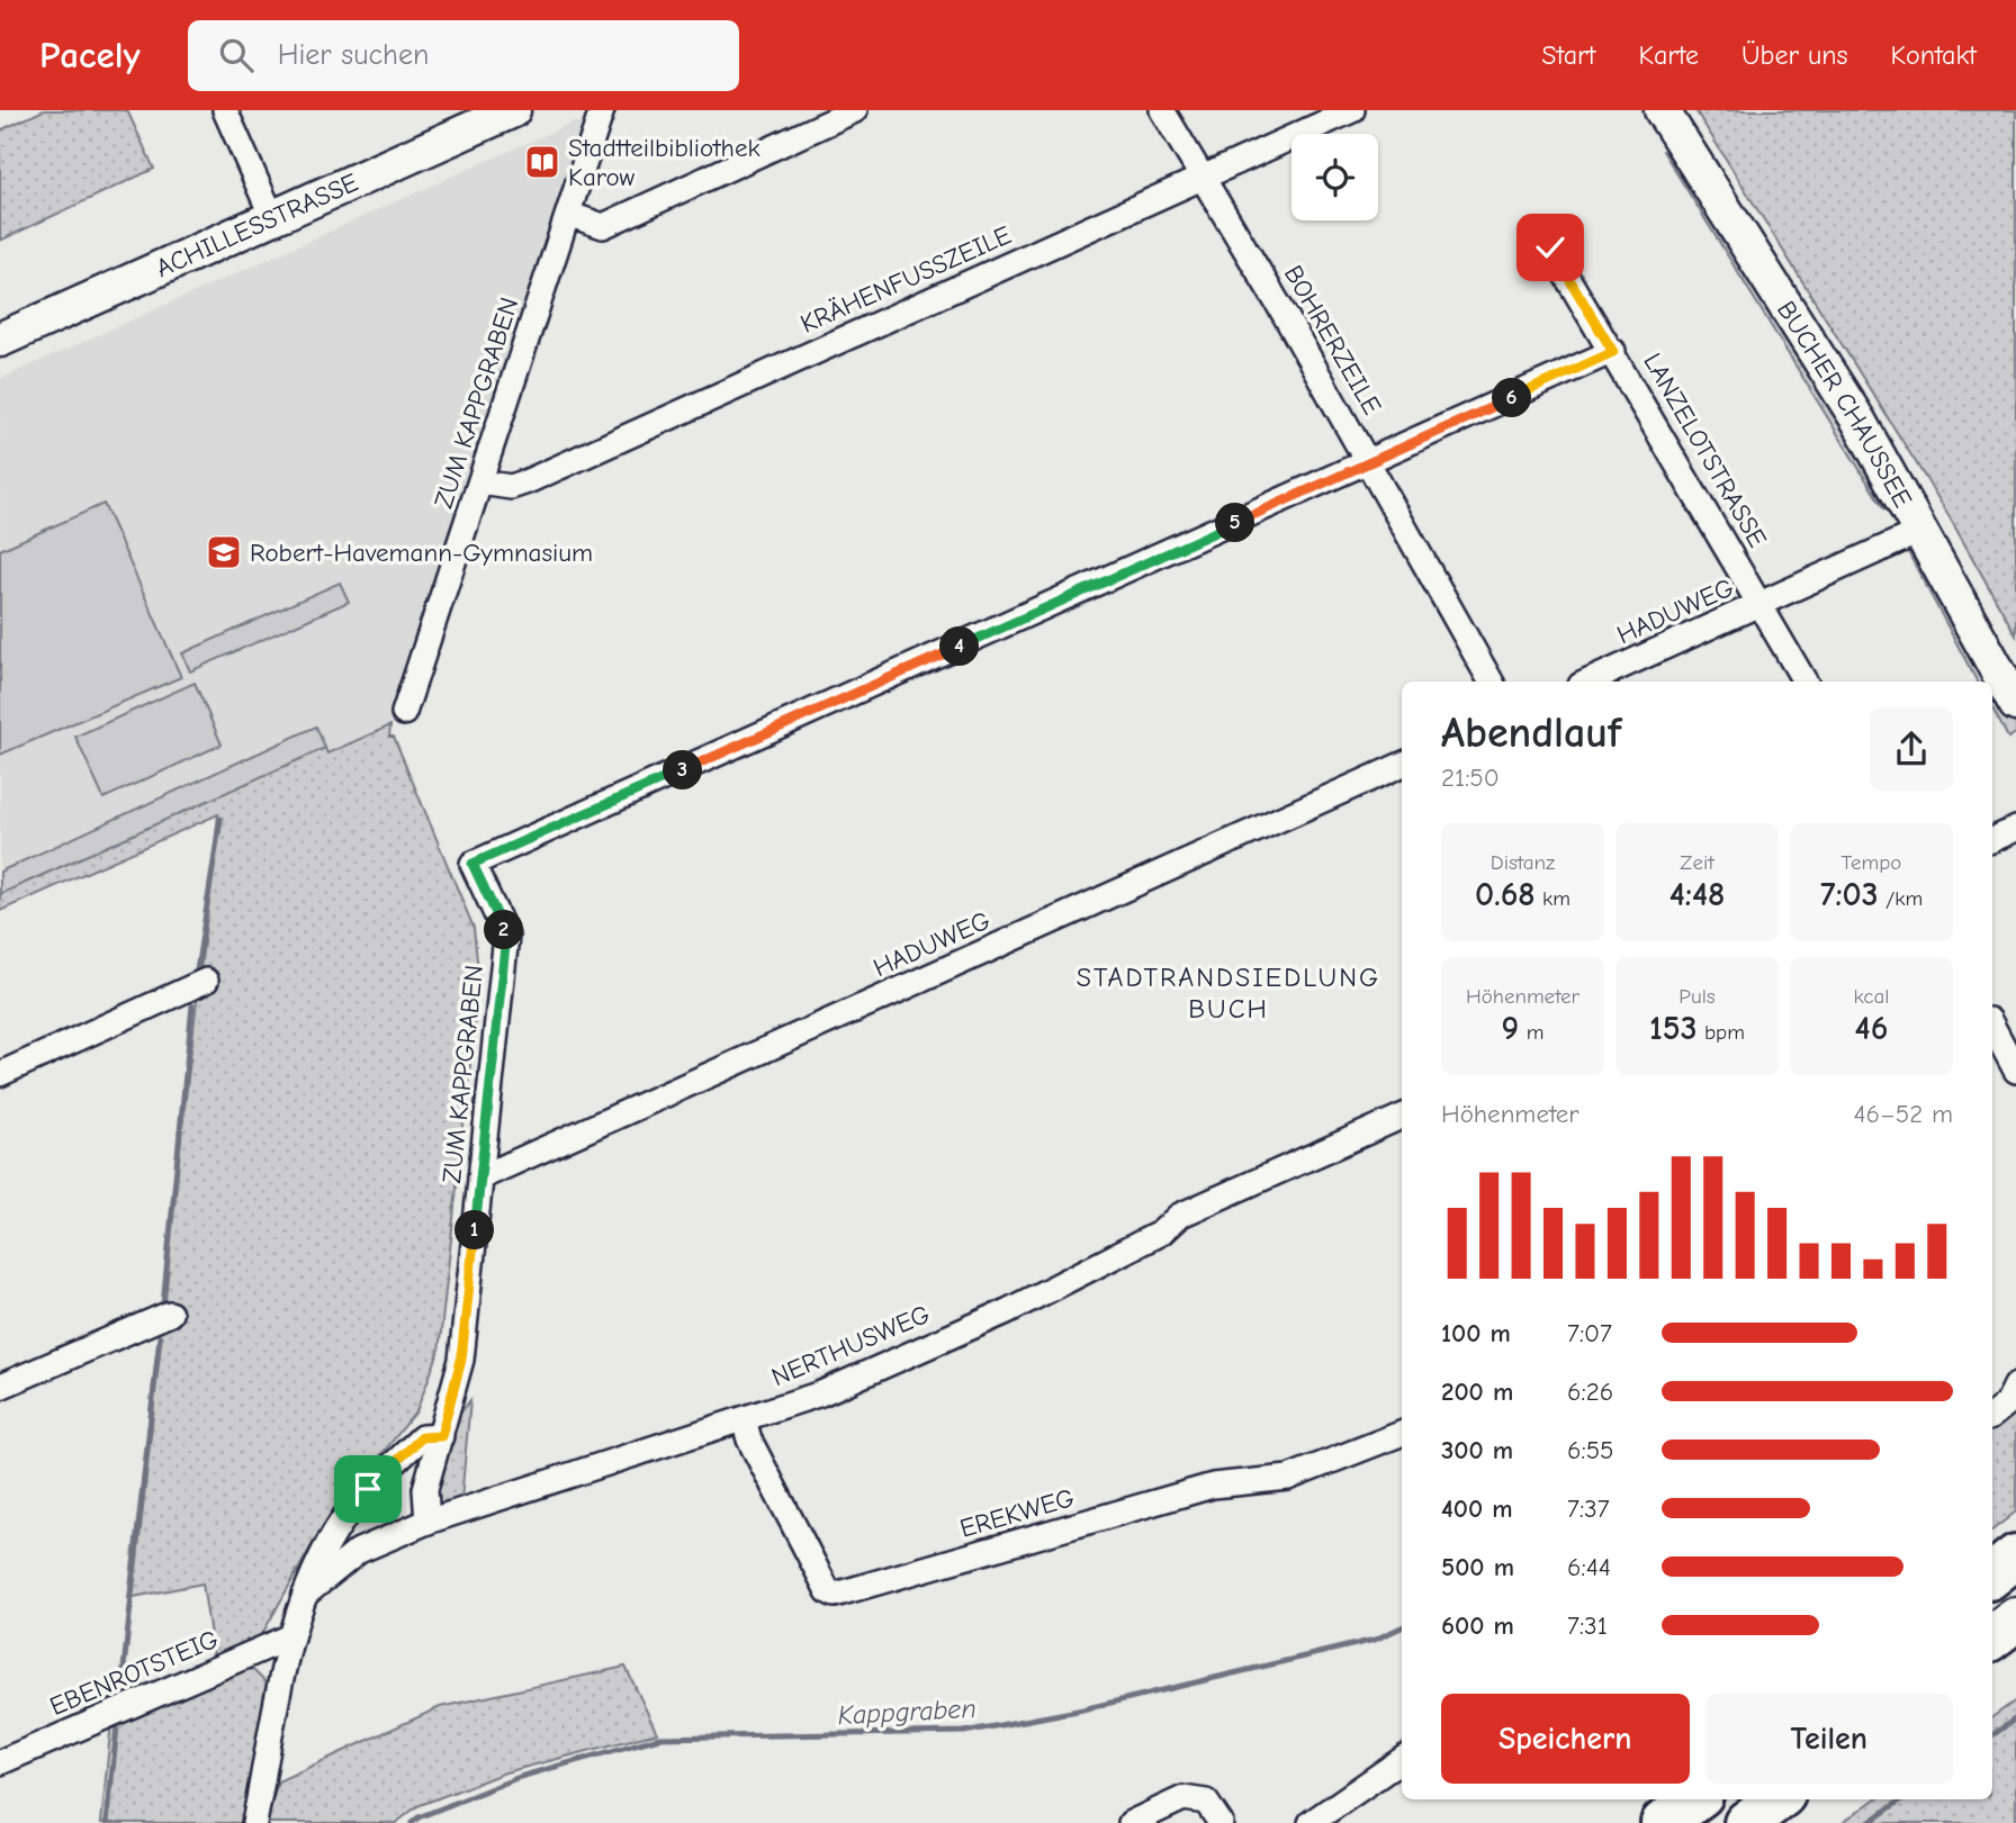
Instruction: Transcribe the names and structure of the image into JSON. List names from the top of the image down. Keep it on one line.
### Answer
{"streets":{"main road":["ACHILLESSTRASSE","BUCHER CHAUSSEE"],"street":["KRÄHENFUSSZEILE","BOHRERZEILE","ZUM KAPPGRABEN","LANZELOTSTRASSE","HADUWEG","NERTHUSWEG","EREKWEG","EBENROTSTEIG"]},"crossings":[["KRÄHENFUSSZEILE","BOHRERZEILE"],["KRÄHENFUSSZEILE","ZUM KAPPGRABEN"],["BOHRERZEILE","ZUM KAPPGRABEN"],["ZUM KAPPGRABEN","HADUWEG"],["ZUM KAPPGRABEN","NERTHUSWEG"],["BUCHER CHAUSSEE","HADUWEG"],["LANZELOTSTRASSE","HADUWEG"],["NERTHUSWEG","EREKWEG"]],"districts":["STADTRANDSIEDLUNG BUCH"],"water":["Kappgraben"],"places":{"library":["Stadtteilbibliothek Karow"],"school or university":["Robert-Havemann-Gymnasium"]},"page":{"header":"Pacely","search":"Hier suchen","nav":["Start","Karte","Über uns","Kontakt"],"pins":["6","5","4","3","2","1"],"heading":["Abendlauf","21:50"],"stats":[["Distanz","0.68 km"],["Zeit","4:48"],["Tempo","7:03 /km"],["Höhenmeter","9 m"],["Puls","153 bpm"],["kcal","46"]],"chart":["Höhenmeter","46–52 m"],"list":[{"name":"100 m","note":"7:07"},{"name":"200 m","note":"6:26"},{"name":"300 m","note":"6:55"},{"name":"400 m","note":"7:37"},{"name":"500 m","note":"6:44"},{"name":"600 m","note":"7:31"}],"buttons":["Speichern","Teilen"]}}
